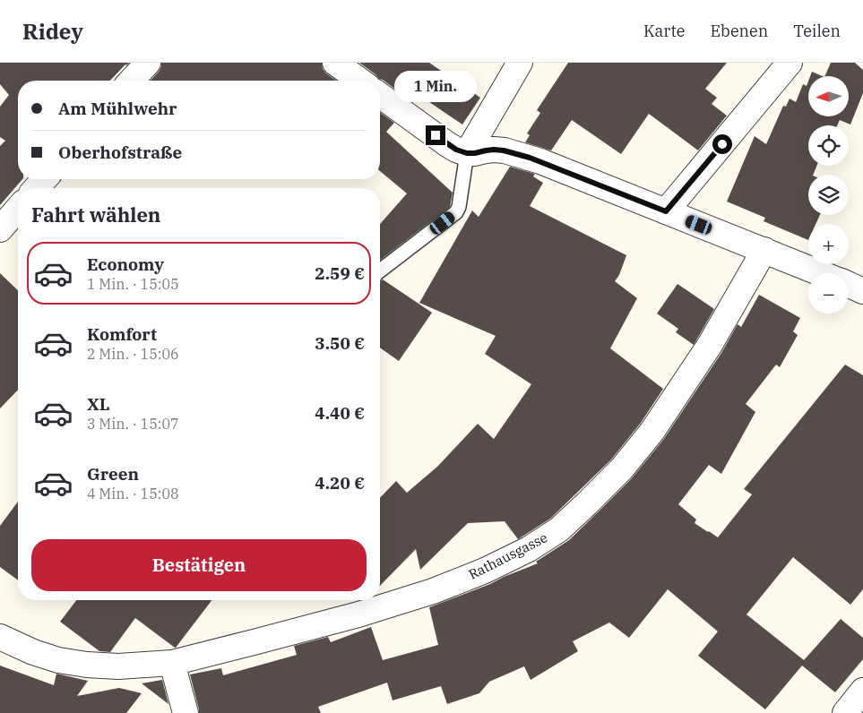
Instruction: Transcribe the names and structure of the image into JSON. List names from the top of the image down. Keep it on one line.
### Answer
{"streets":{"street":["Rathausgasse"]},"north":"left","page":{"header":"Ridey","nav":["Karte","Ebenen","Teilen"],"bubble":"1 Min.","map_buttons":["+","−"],"banner":["Am Mühlwehr","Oberhofstraße"],"heading":"Fahrt wählen","list":[{"name":"Economy","note":"1 Min. · 15:05","value":"2.59 €"},{"name":"Komfort","note":"2 Min. · 15:06","value":"3.50 €"},{"name":"XL","note":"3 Min. · 15:07","value":"4.40 €"},{"name":"Green","note":"4 Min. · 15:08","value":"4.20 €"}],"buttons":"Bestätigen"}}
